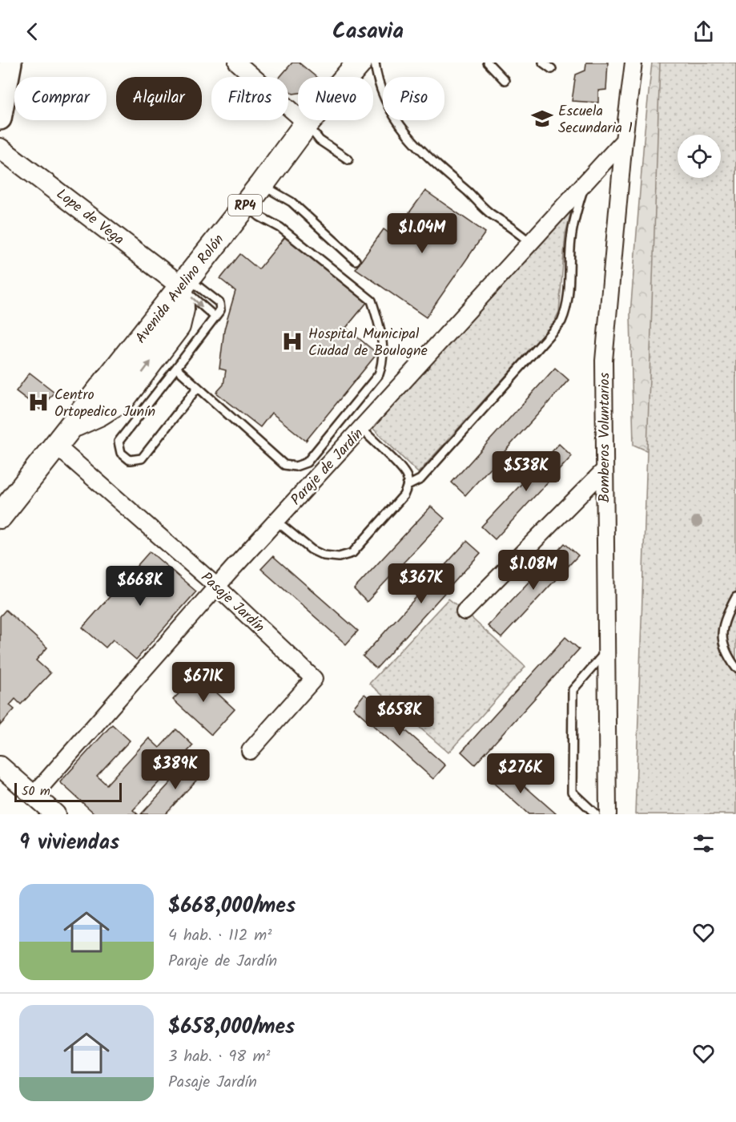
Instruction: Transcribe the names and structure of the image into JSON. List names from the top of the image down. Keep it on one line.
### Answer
{"streets":{"main road":["RP4","Avenida Avelino Rolón"],"street":["Lope de Vega","Bomberos Voluntarios","Paraje de Jardín","Pasaje Jardín"]},"crossings":[["Lope de Vega","Avenida Avelino Rolón"],["Avenida Avelino Rolón","Pasaje Jardín"],["Bomberos Voluntarios","Paraje de Jardín"],["Paraje de Jardín","Pasaje Jardín"]],"places":{"school or university":["Escuela Secundaria 1"],"hospital":["Hospital Municipal Ciudad de Boulogne","Centro Ortopedico Junín"]},"scale_bar":"50 m","page":{"header":"Casavia","chip":["Comprar","Alquilar","Filtros","Nuevo","Piso"],"price":["$1.04M","$538K","$1.08M","$367K","$668K","$671K","$658K","$389K","$276K"],"scale":"50 m","heading":"9 viviendas","list":[{"name":"$668,000/mes","note":"4 hab. · 112 m² · Paraje de Jardín"},{"name":"$658,000/mes","note":"3 hab. · 98 m² · Pasaje Jardín"}]}}
